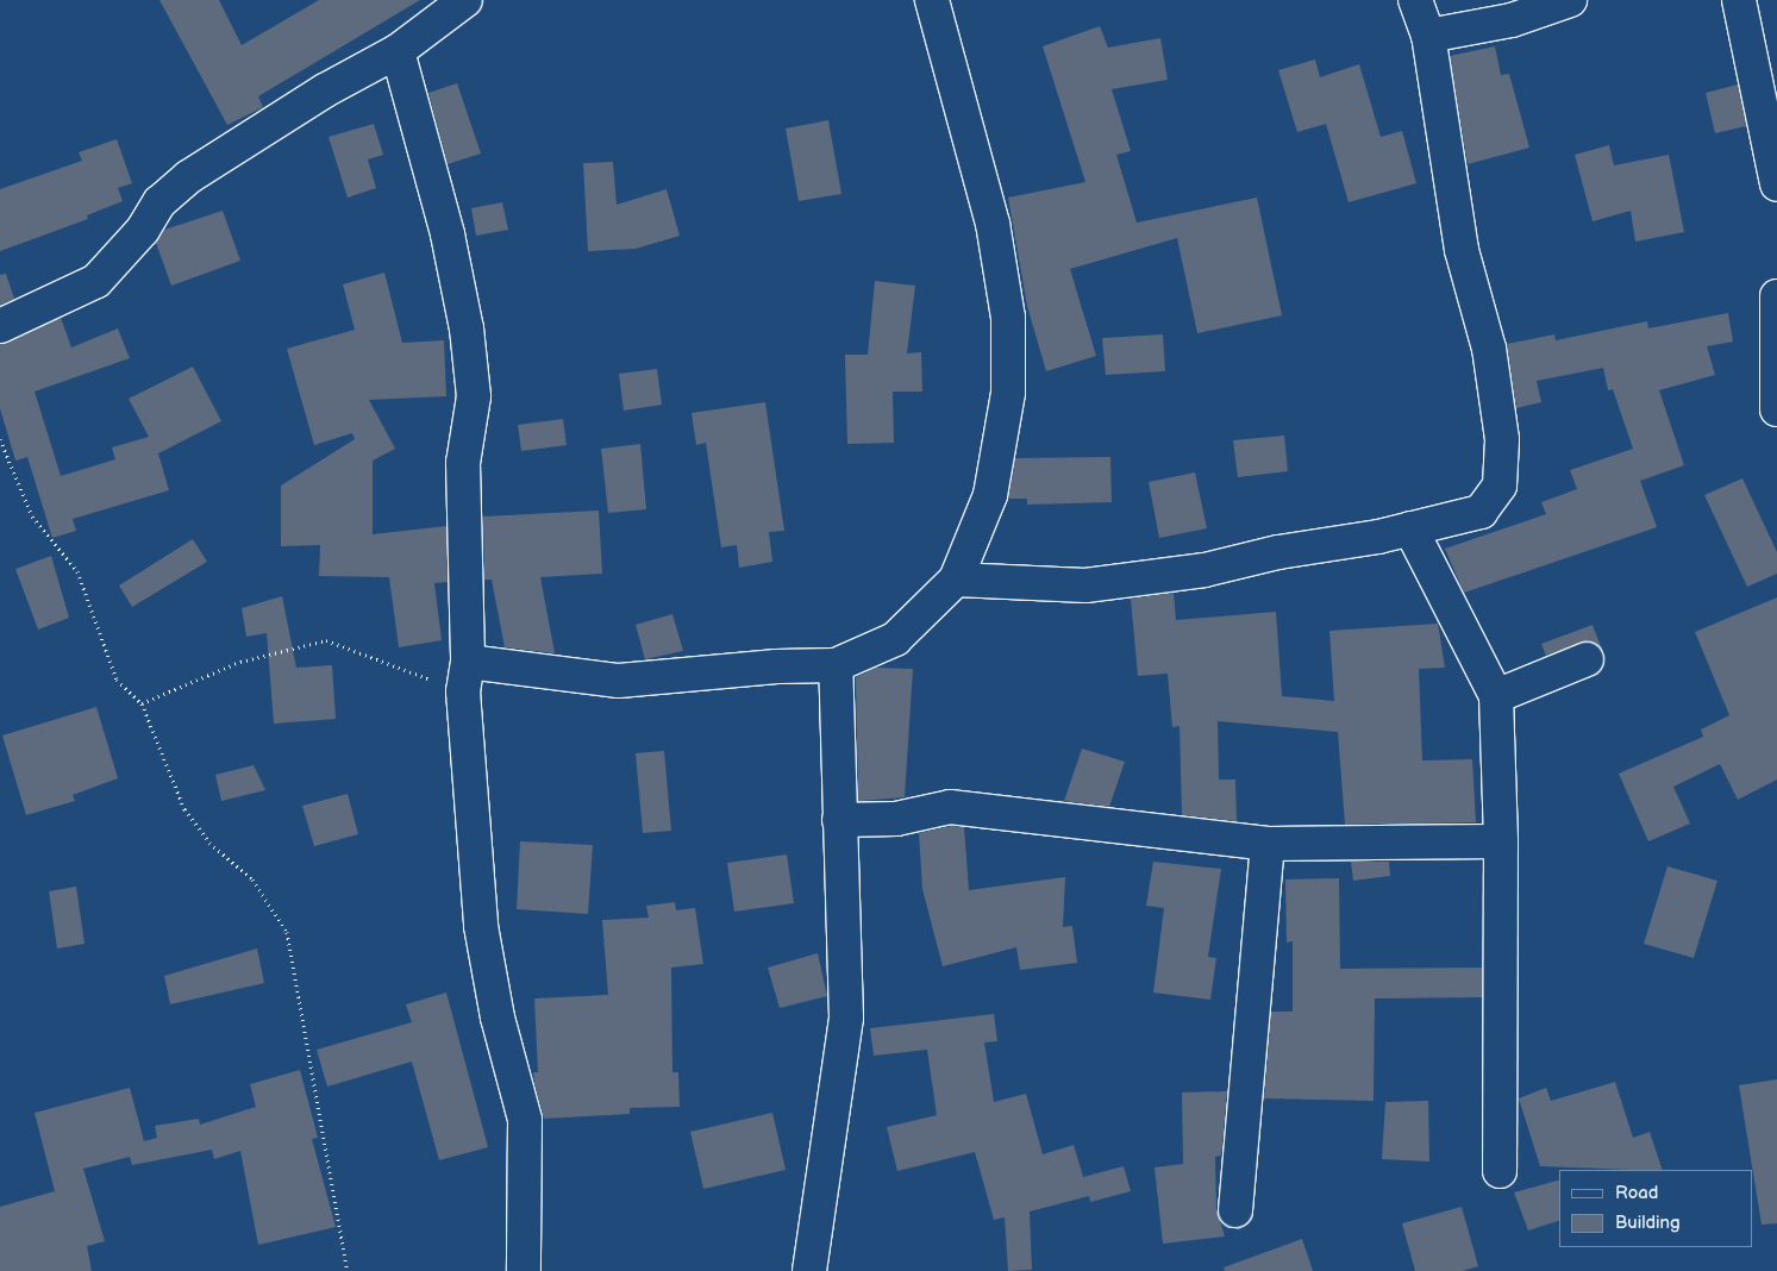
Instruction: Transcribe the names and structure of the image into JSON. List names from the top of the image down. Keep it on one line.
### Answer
{"legend":["Road","Building"]}
